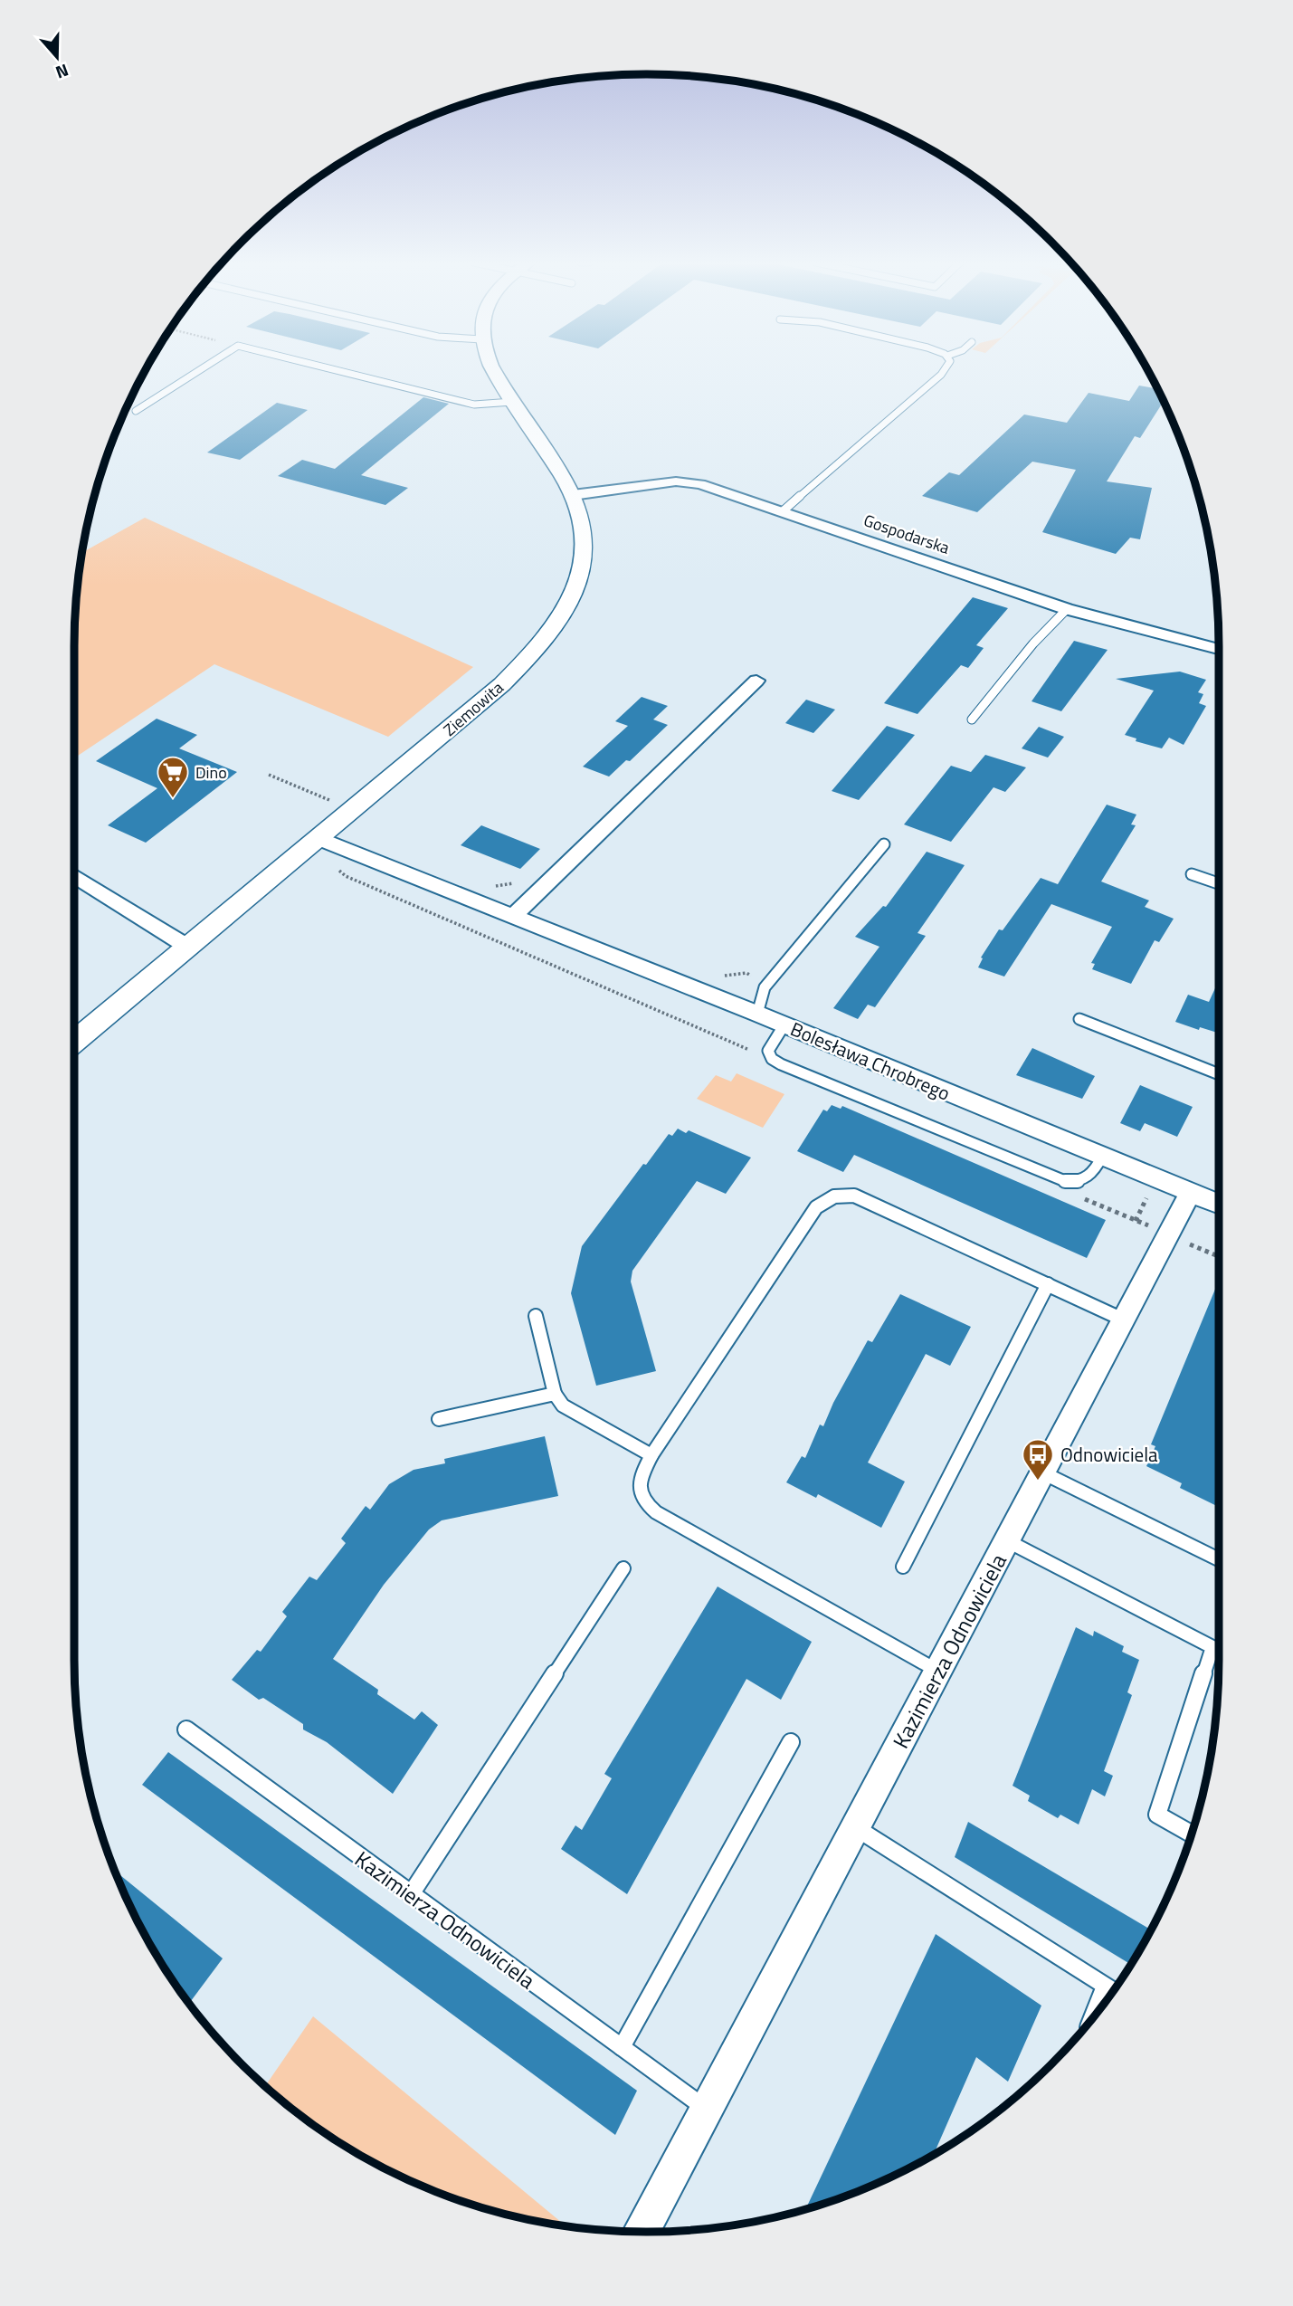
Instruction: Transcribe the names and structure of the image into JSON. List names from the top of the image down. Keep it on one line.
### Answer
{"streets":{"street":["Gospodarska","Ziemowita","Bolesława Chrobrego","Kazimierza Odnowiciela"]},"crossings":[["Gospodarska","Ziemowita"],["Ziemowita","Bolesława Chrobrego"],["Bolesława Chrobrego","Kazimierza Odnowiciela"]],"places":{"supermarket":["Dino"],"bus stop":["Odnowiciela"]},"north":"bottom"}
